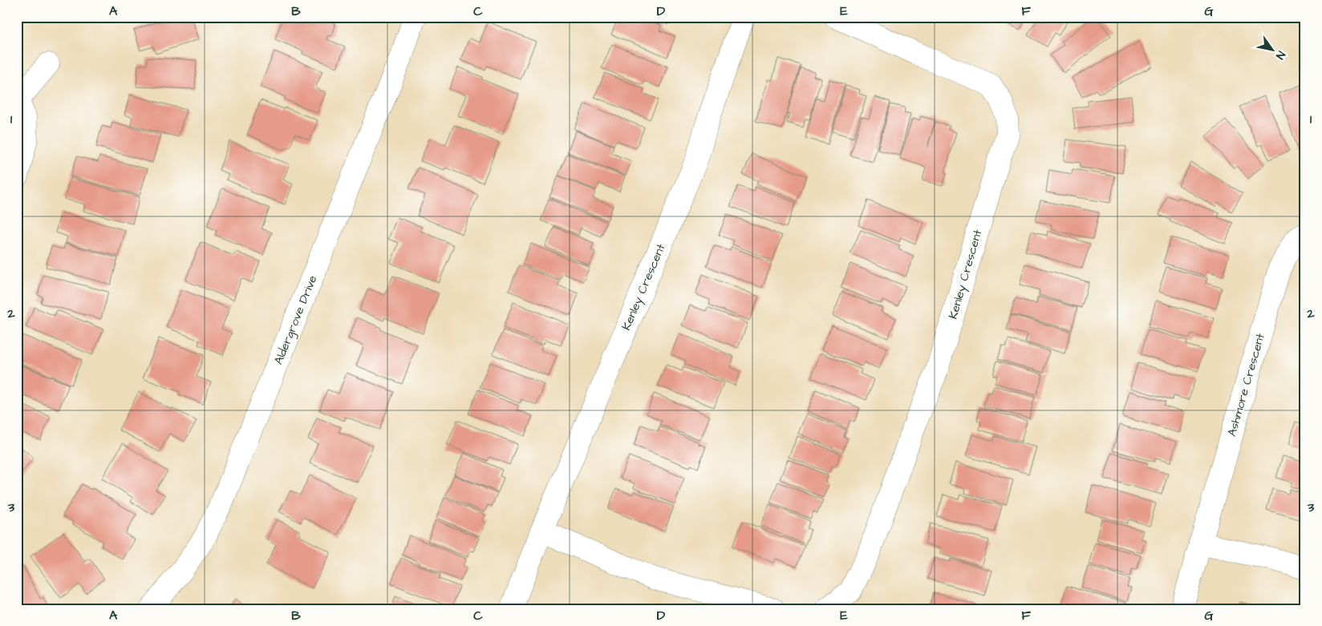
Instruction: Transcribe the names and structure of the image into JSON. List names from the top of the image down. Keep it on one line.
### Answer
{"streets":{"street":["Kenley Crescent","Aldergrove Drive","Ashmore Crescent"]},"north":"bottom right","grid":{"columns":["A","B","C","D","E","F","G"],"rows":["1","2","3"]}}
